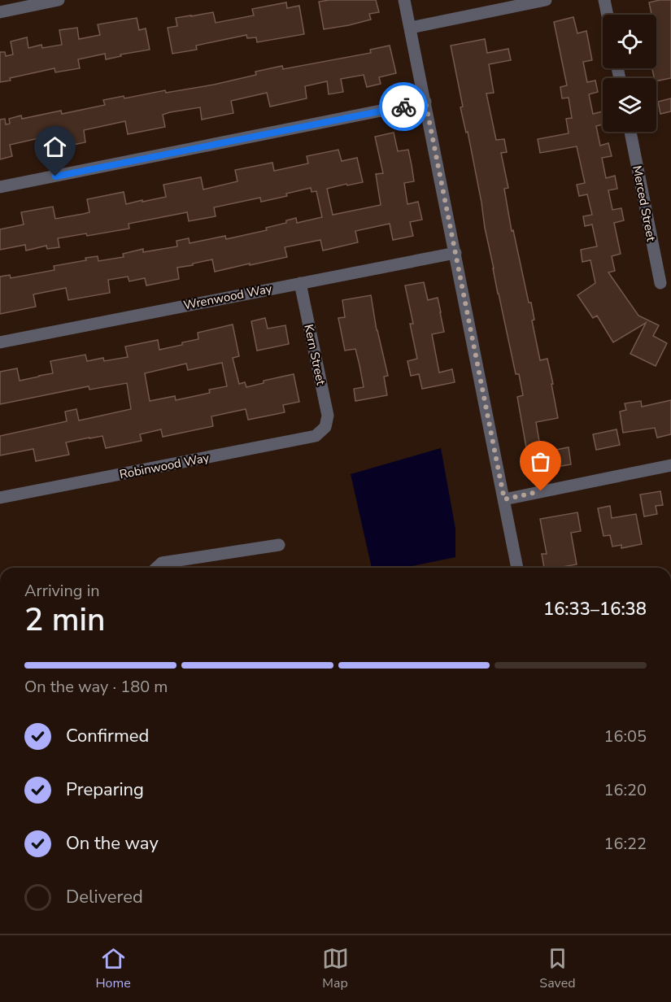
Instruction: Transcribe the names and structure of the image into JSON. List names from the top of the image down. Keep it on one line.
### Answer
{"streets":{"street":["Merced Street","Wrenwood Way","Kern Street","Robinwood Way"]},"crossings":[["Wrenwood Way","Kern Street"],["Kern Street","Robinwood Way"]],"page":{"heading":["2 min","Arriving in","16:33–16:38"],"bar":"On the way · 180 m","list":[["Confirmed","16:05"],["Preparing","16:20"],["On the way","16:22"],"Delivered"],"tabs":["Home","Map","Saved"]}}
